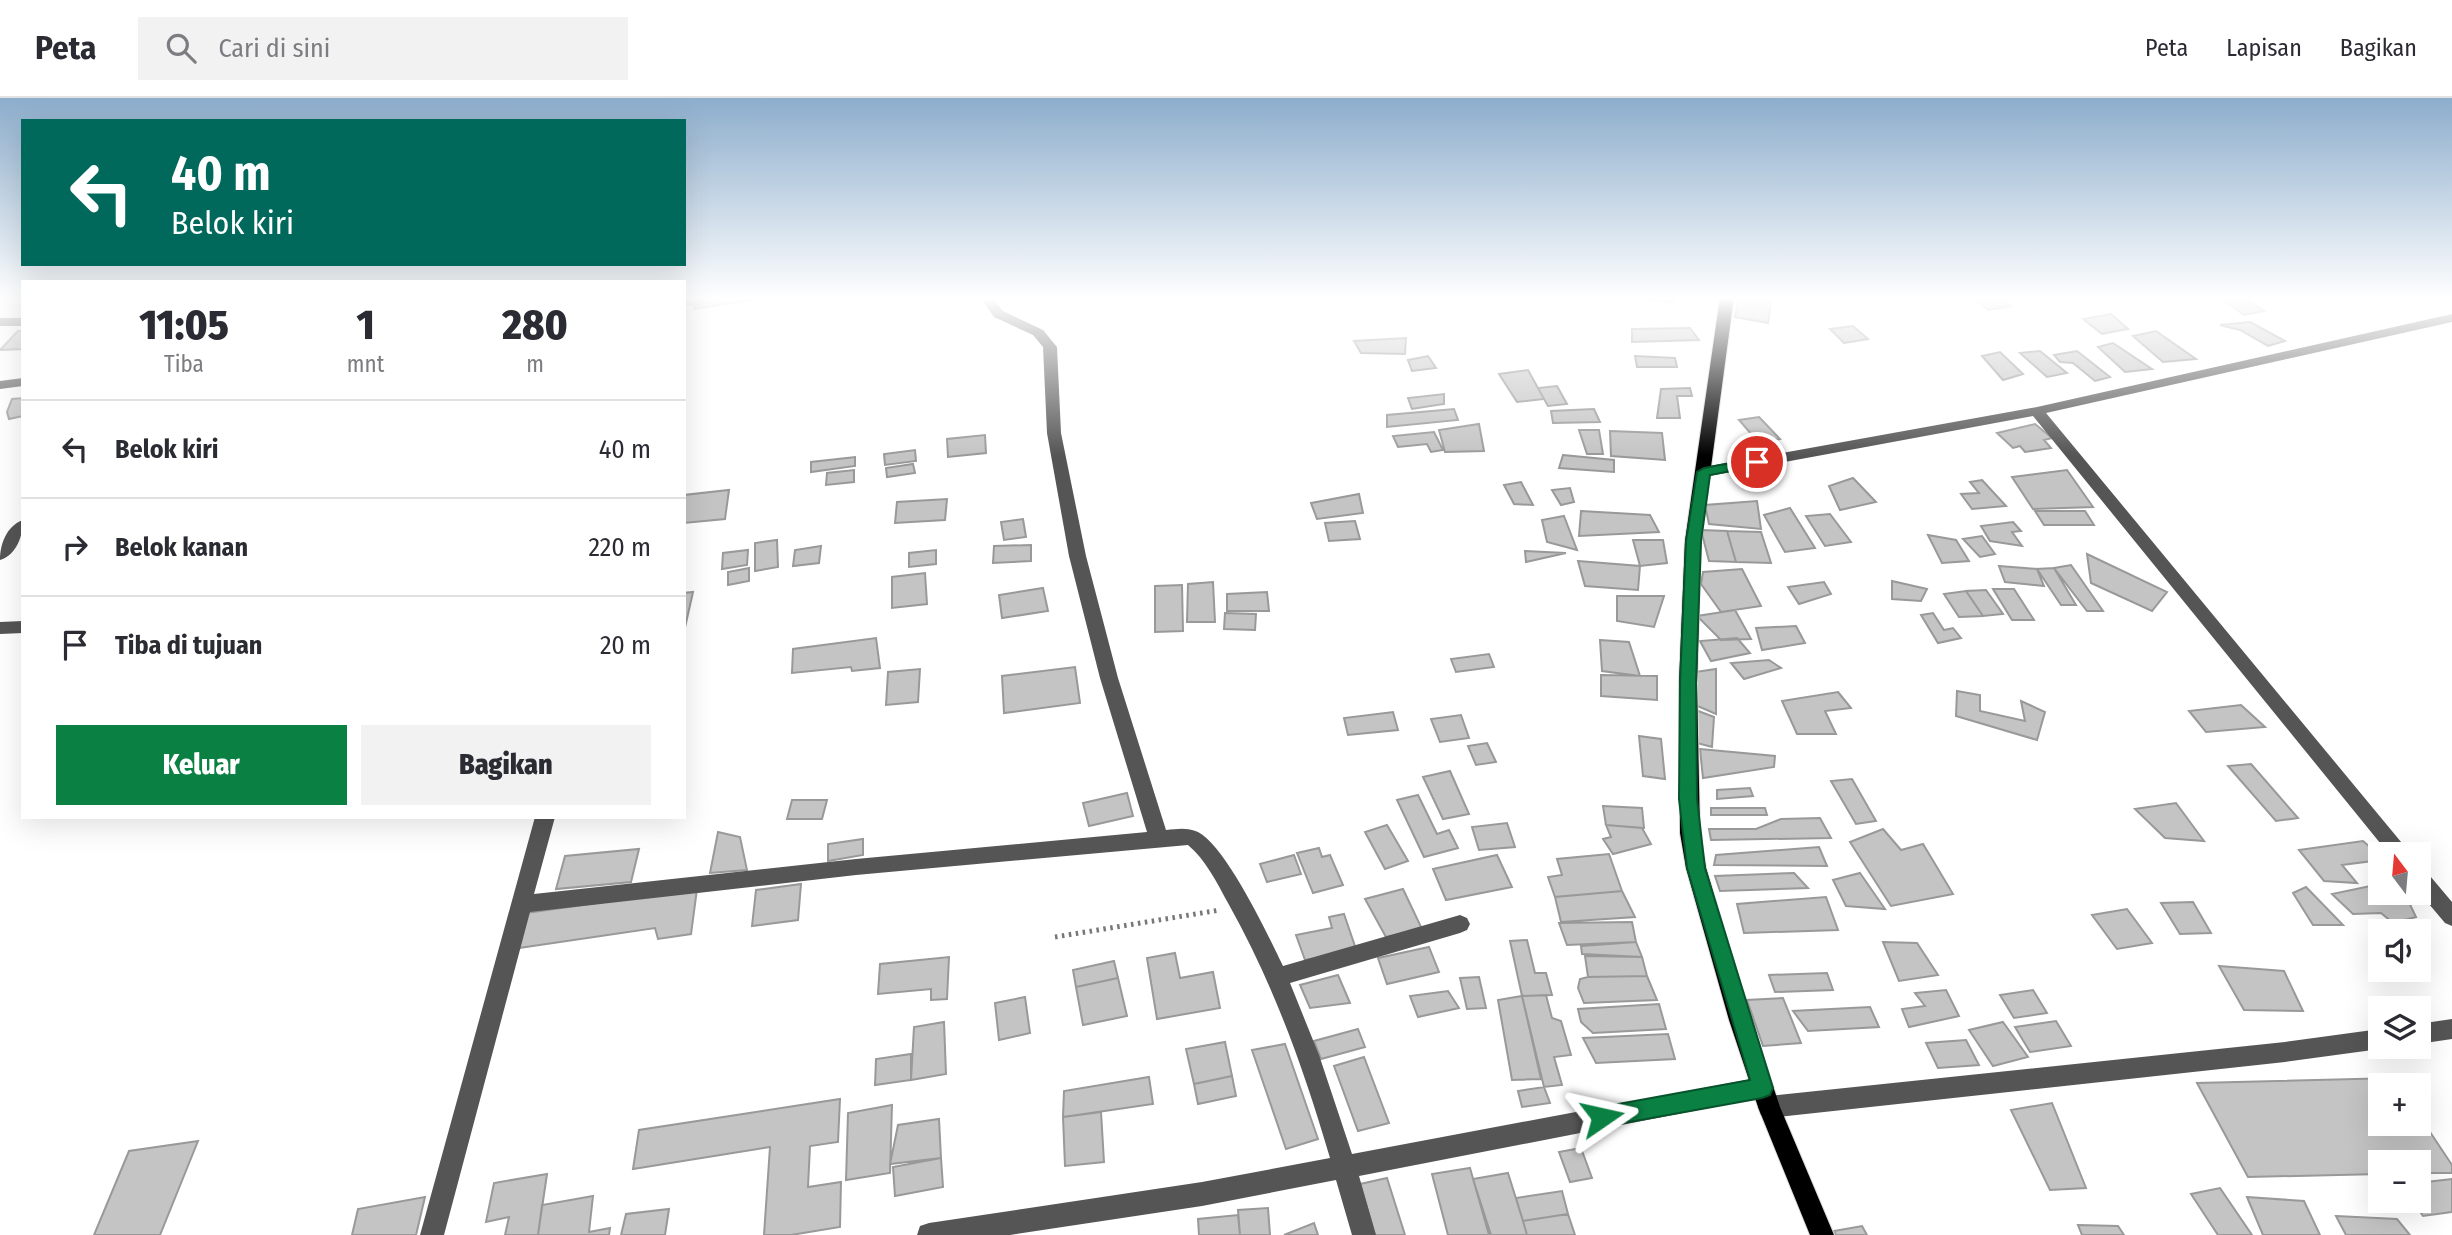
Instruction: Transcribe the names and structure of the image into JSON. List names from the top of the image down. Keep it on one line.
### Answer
{"north":"top","page":{"header":"Peta","search":"Cari di sini","nav":["Peta","Lapisan","Bagikan"],"turn":["40 m","Belok kiri"],"eta":["11:05","Tiba","1","mnt","280","m"],"list":[{"name":"Belok kiri","value":"40 m"},{"name":"Belok kanan","value":"220 m"},{"name":"Tiba di tujuan","value":"20 m"}],"buttons":["Keluar","Bagikan"],"map_buttons":["+","−"]}}
